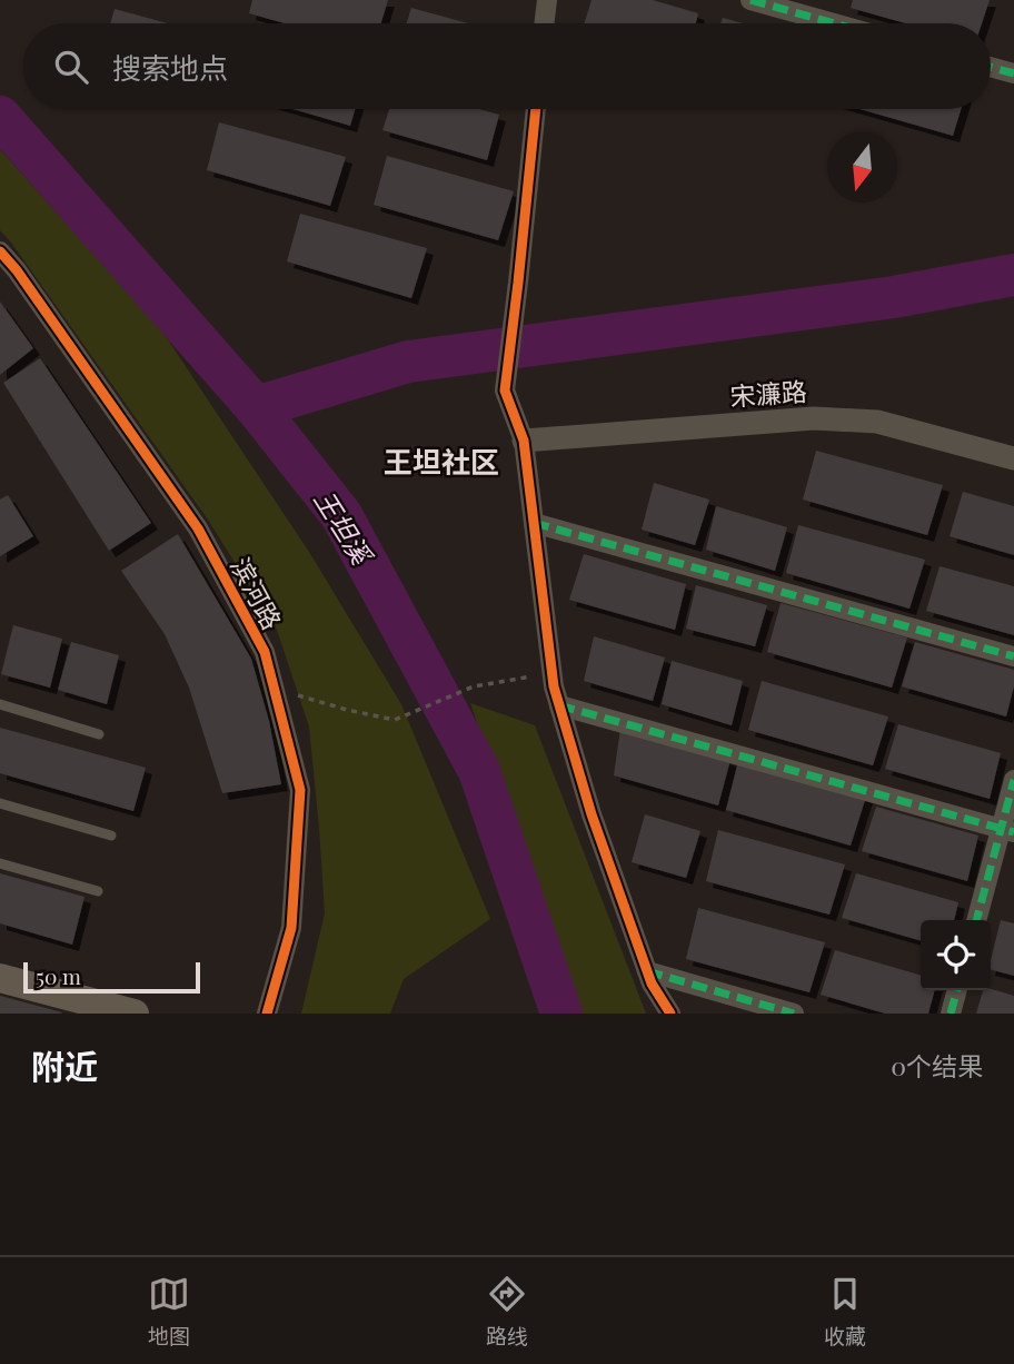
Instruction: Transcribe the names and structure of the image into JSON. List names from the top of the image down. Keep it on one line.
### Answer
{"streets":{"street":["宋濂路","滨河路"]},"districts":["王坦社区"],"water":["王坦溪"],"scale_bar":"50 m","north":"bottom","page":{"search":"搜索地点","scale":"50 m","heading":["附近","0个结果"],"nav":["地图","路线","收藏"]}}
